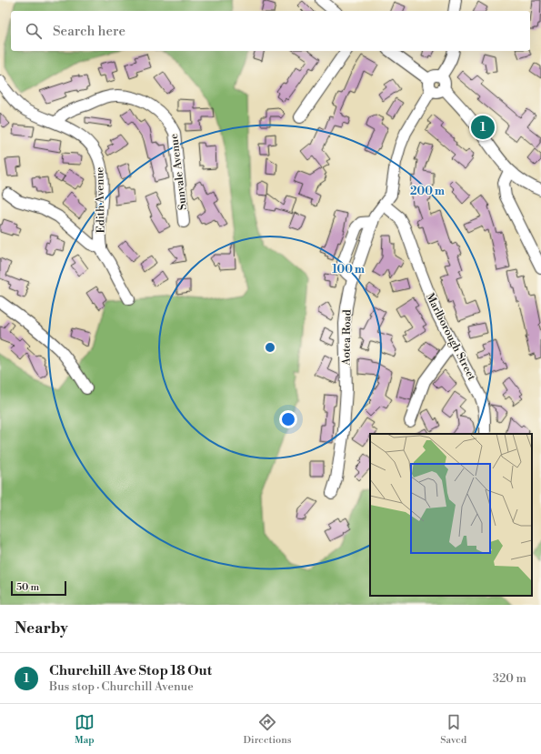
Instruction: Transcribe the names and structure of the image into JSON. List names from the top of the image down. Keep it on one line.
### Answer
{"streets":{"street":["Sunvale Avenue","Edith Avenue","Marlborough Street","Aotea Road"]},"crossings":[["Sunvale Avenue","Edith Avenue"],["Marlborough Street","Aotea Road"]],"scale_bar":"50 m","page":{"search":"Search here","pins":"1","scale":"50 m","heading":"Nearby","list":[{"mark":"1","name":"Churchill Ave Stop 18 Out","note":"Bus stop · Churchill Avenue","value":"320 m"}],"nav":["Map","Directions","Saved"]},"rings":["200 m","100 m"]}
